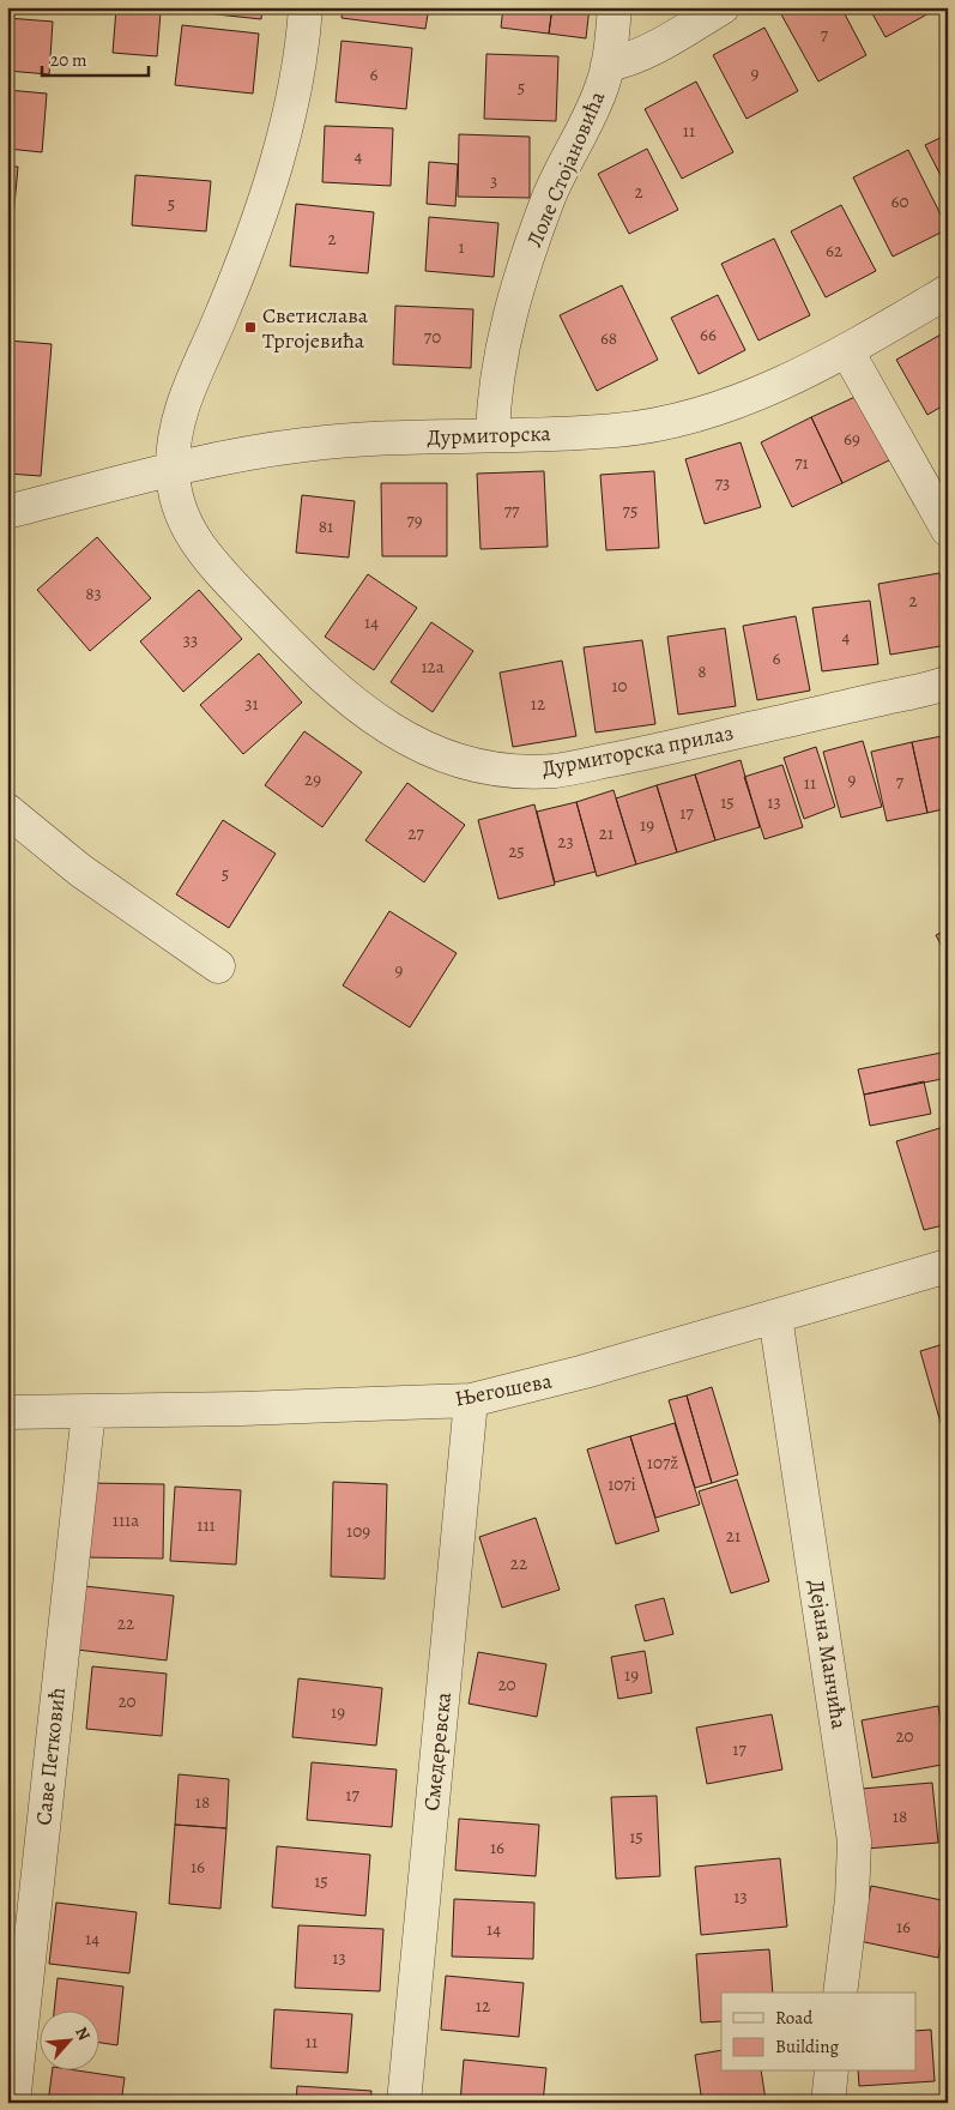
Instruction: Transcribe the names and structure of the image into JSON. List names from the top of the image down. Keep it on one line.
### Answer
{"streets":{"street":["Лоле Стојановића","Дурмиторска","Дурмиторска прилаз","Његошева","Дејана Манчића","Смедеревска","Саве Петковић"]},"crossings":[["Лоле Стојановића","Дурмиторска"],["Дурмиторска","Дурмиторска прилаз"],["Његошева","Дејана Манчића"],["Његошева","Смедеревска"],["Његошева","Саве Петковић"]],"places":{"transit":["Светислава Тргојевића"]},"house_numbers":["7","9","6","5","11","4","3","2","60","5","2","1","62","66","70","68","69","71","73","77","75","79","81","83","2","14","4","33","6","12a","8","10","31","12","29","9","7","11","15","13","17","19","27","21","23","25","5","9","107ž","107i","111a","111","109","21","22","22","19","20","20","19","20","17","17","18","18","15","16","16","15","13","16","14","14","13","12","11"],"legend":["Road","Building"],"scale_bar":"20 m","north":"top right"}
